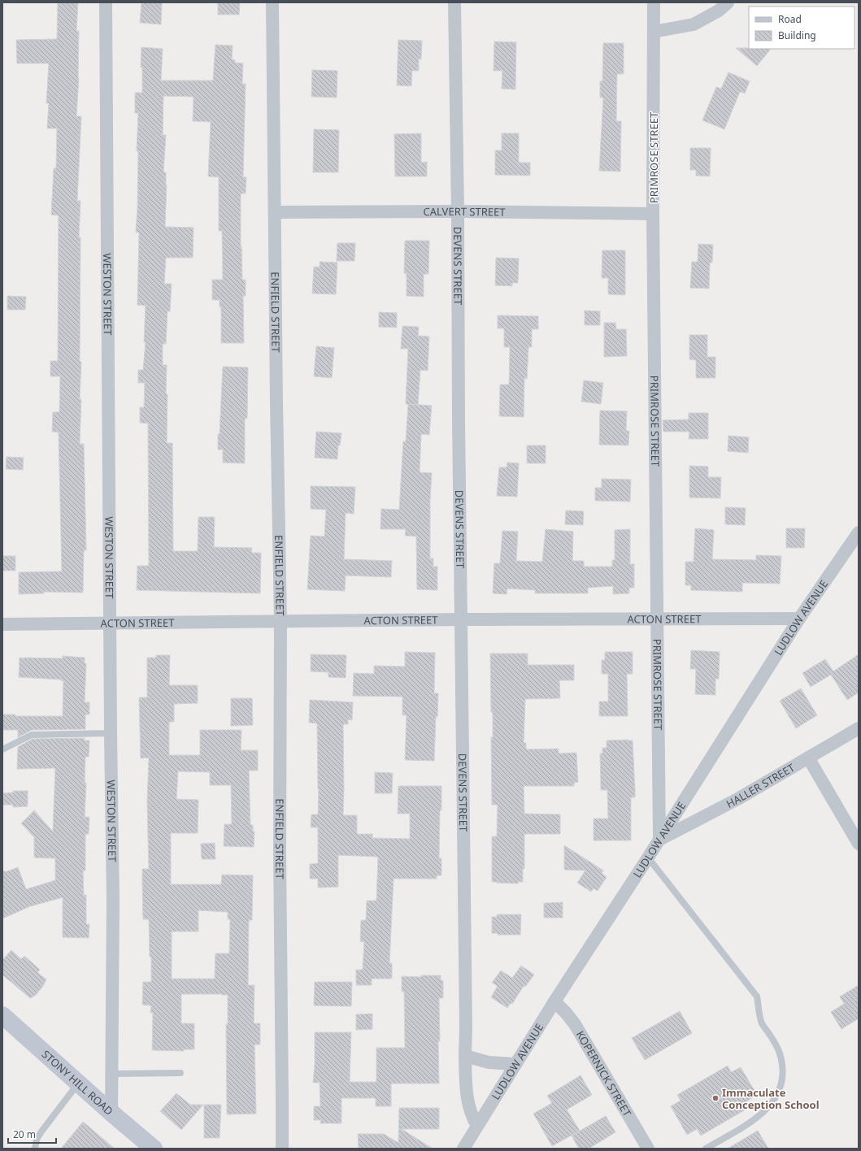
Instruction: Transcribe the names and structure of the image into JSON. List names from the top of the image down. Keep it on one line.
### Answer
{"streets":{"main road":["STONY HILL ROAD"],"street":["PRIMROSE STREET","CALVERT STREET","DEVENS STREET","WESTON STREET","ENFIELD STREET","LUDLOW AVENUE","ACTON STREET","HALLER STREET","KOPERNICK STREET"]},"crossings":[["PRIMROSE STREET","CALVERT STREET"],["PRIMROSE STREET","LUDLOW AVENUE"],["PRIMROSE STREET","ACTON STREET"],["PRIMROSE STREET","HALLER STREET"],["CALVERT STREET","DEVENS STREET"],["CALVERT STREET","ENFIELD STREET"],["DEVENS STREET","LUDLOW AVENUE"],["DEVENS STREET","ACTON STREET"],["WESTON STREET","ACTON STREET"],["WESTON STREET","STONY HILL ROAD"],["ENFIELD STREET","ACTON STREET"],["LUDLOW AVENUE","ACTON STREET"],["LUDLOW AVENUE","HALLER STREET"],["LUDLOW AVENUE","KOPERNICK STREET"]],"places":["Immaculate Conception School"],"legend":["Road","Building"],"scale_bar":"20 m"}
